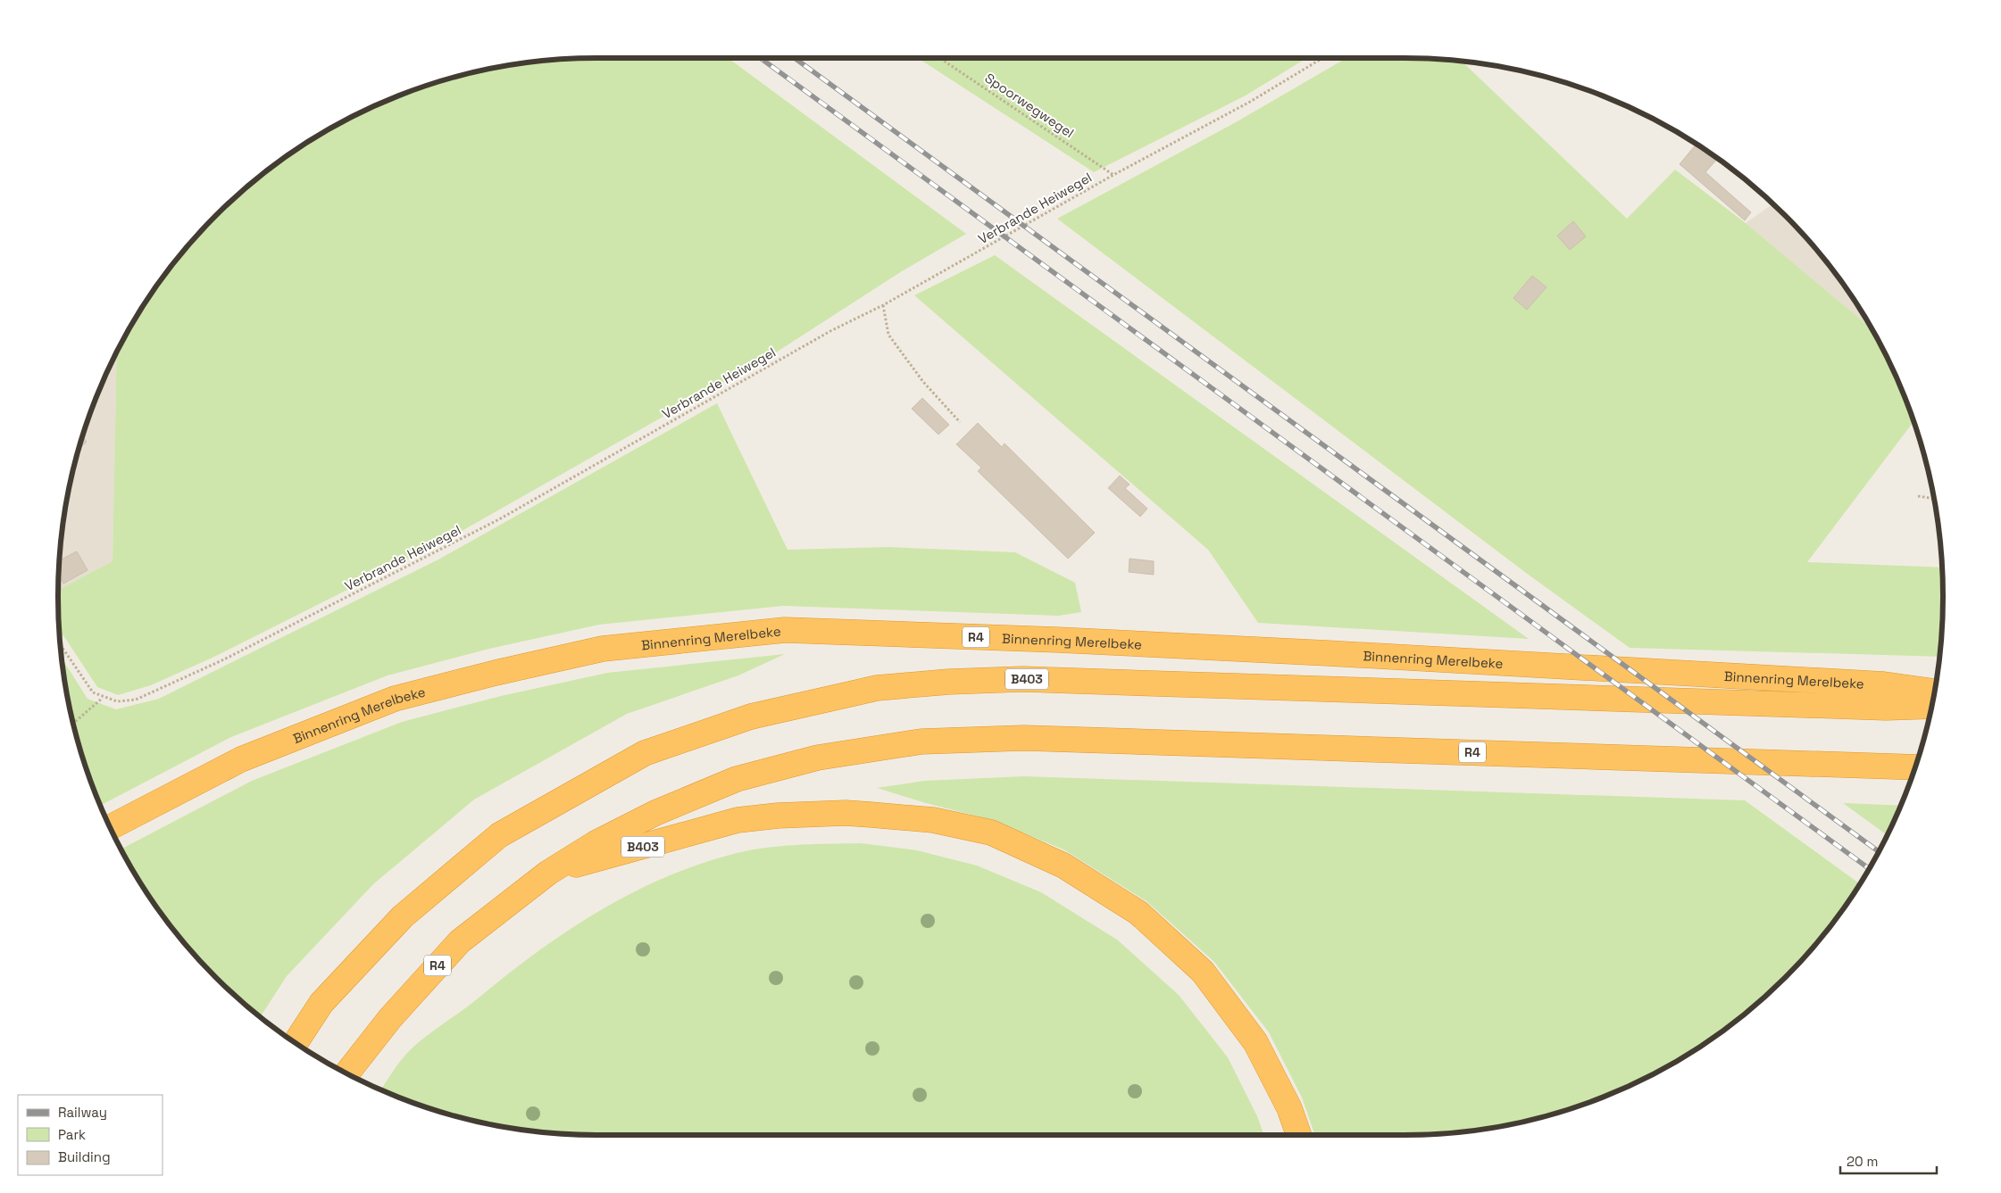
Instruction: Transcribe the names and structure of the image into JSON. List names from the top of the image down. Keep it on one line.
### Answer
{"streets":{"highway":["R4","Binnenring Merelbeke","B403"],"path":["Spoorwegwegel","Verbrande Heiwegel"]},"crossings":[["Spoorwegwegel","Verbrande Heiwegel"],["R4","B403"]],"legend":["Railway","Park","Building"],"scale_bar":"20 m"}
